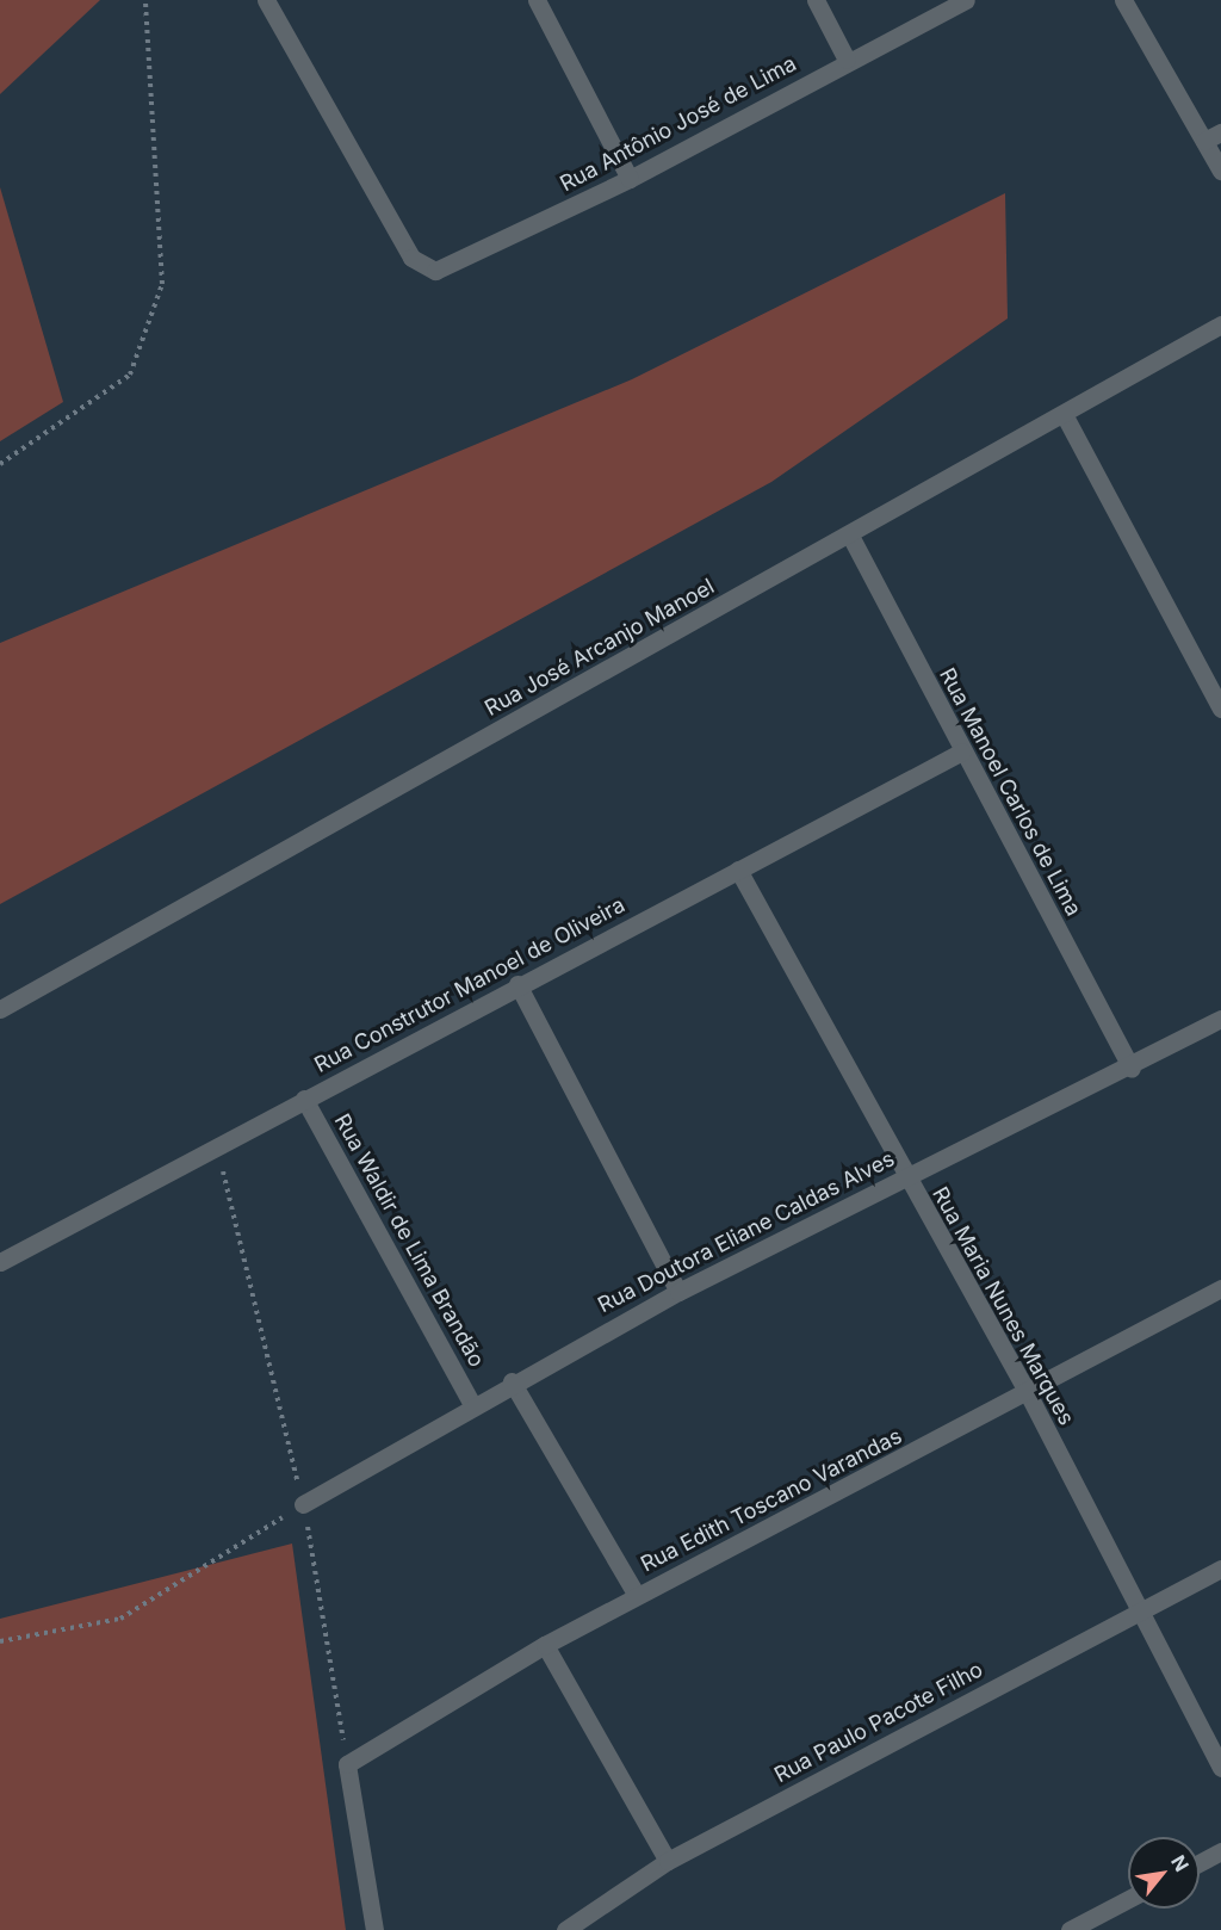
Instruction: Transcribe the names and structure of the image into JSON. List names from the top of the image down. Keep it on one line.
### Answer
{"streets":{"street":["Rua Antônio José de Lima","Rua José Arcanjo Manoel","Rua Manoel Carlos de Lima","Rua Construtor Manoel de Oliveira","Rua Doutora Eliane Caldas Alves","Rua Waldir de Lima Brandão","Rua Maria Nunes Marques","Rua Edith Toscano Varandas","Rua Paulo Pacote Filho"]},"crossings":[["Rua José Arcanjo Manoel","Rua Manoel Carlos de Lima"],["Rua Manoel Carlos de Lima","Rua Construtor Manoel de Oliveira"],["Rua Manoel Carlos de Lima","Rua Doutora Eliane Caldas Alves"],["Rua Construtor Manoel de Oliveira","Rua Waldir de Lima Brandão"],["Rua Construtor Manoel de Oliveira","Rua Maria Nunes Marques"],["Rua Doutora Eliane Caldas Alves","Rua Waldir de Lima Brandão"],["Rua Doutora Eliane Caldas Alves","Rua Maria Nunes Marques"],["Rua Maria Nunes Marques","Rua Edith Toscano Varandas"],["Rua Maria Nunes Marques","Rua Paulo Pacote Filho"]],"north":"top right"}
